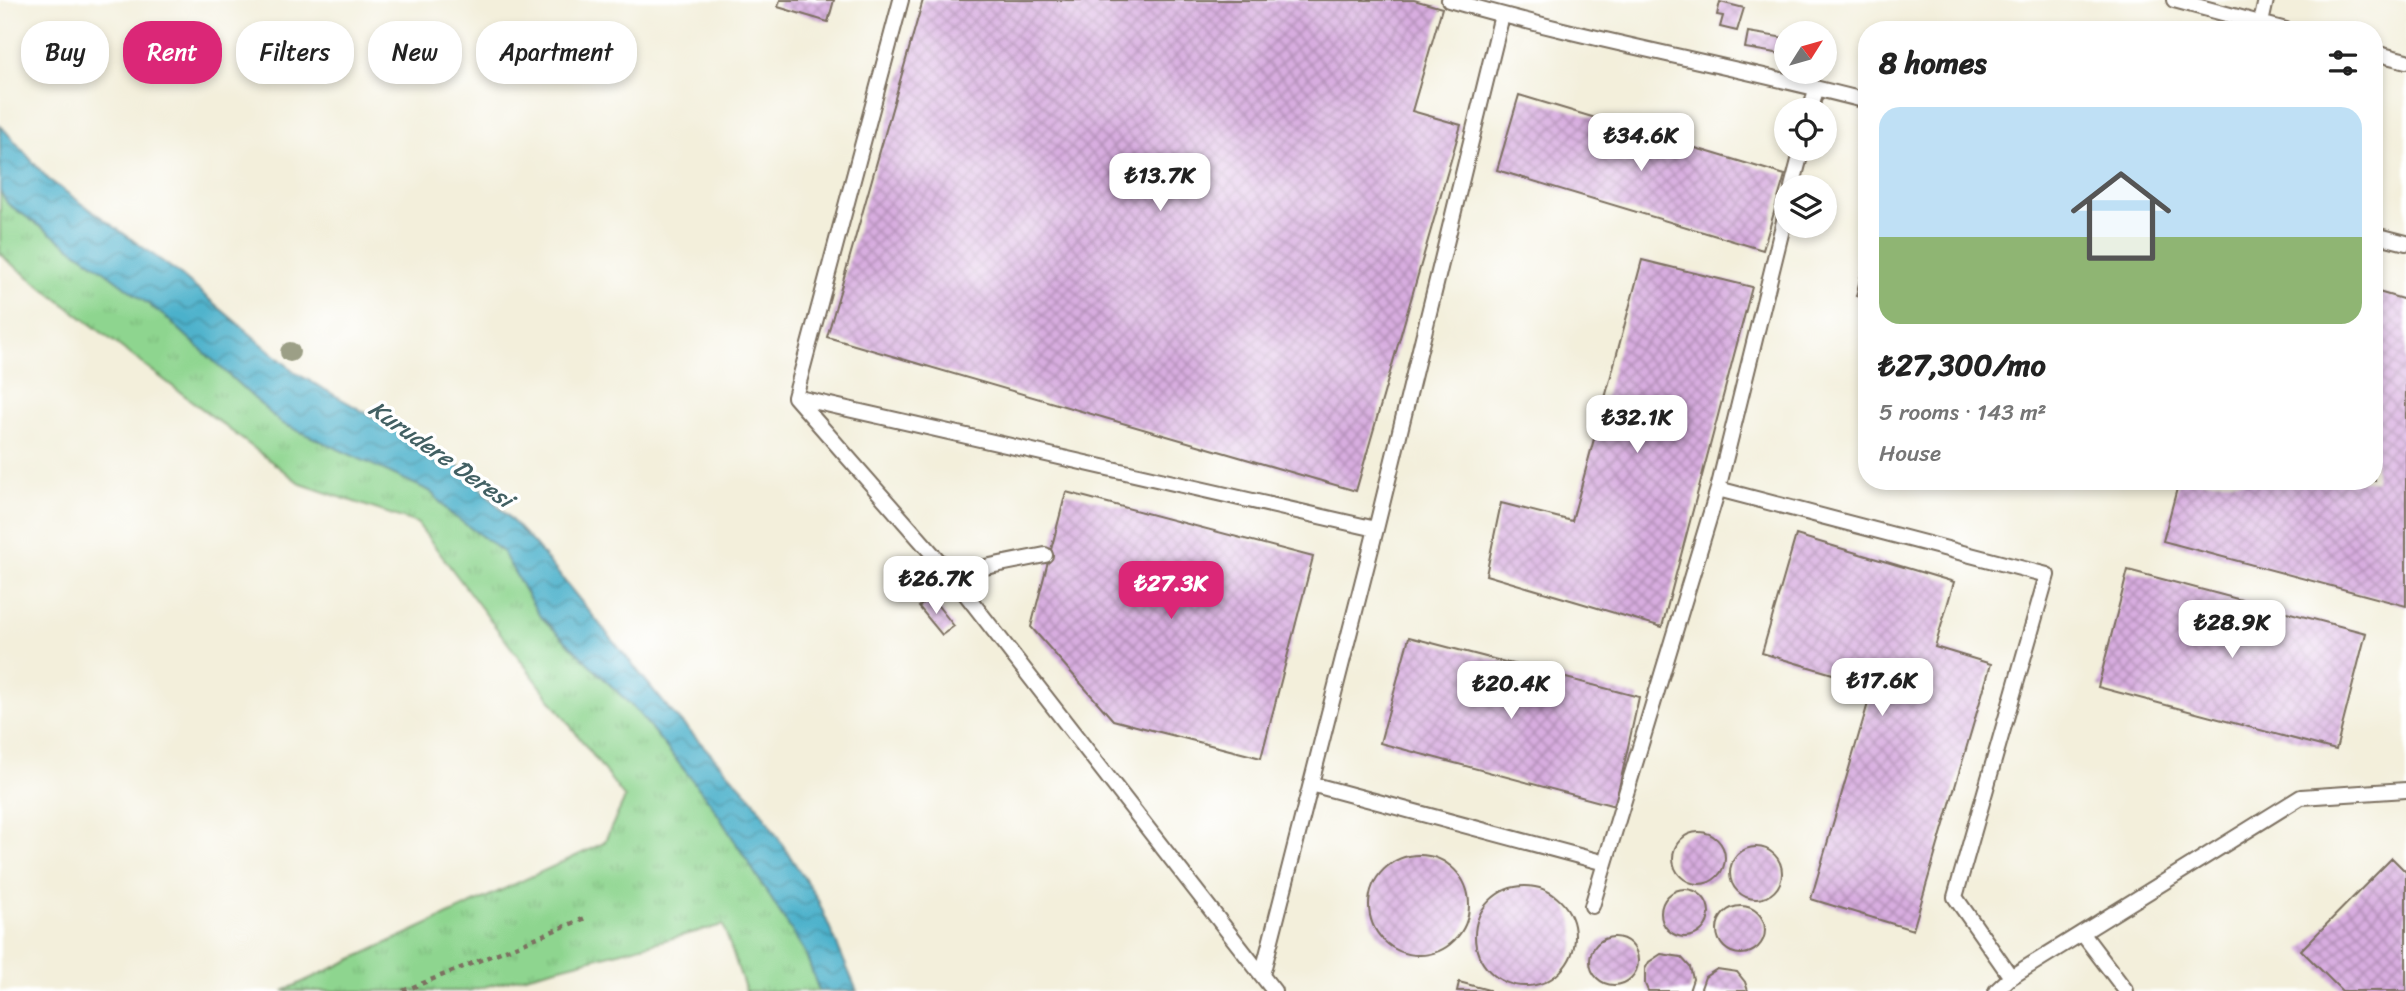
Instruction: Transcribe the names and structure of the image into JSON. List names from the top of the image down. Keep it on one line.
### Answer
{"water":["Kurudere Deresi"],"north":"top right","page":{"chip":["Buy","Rent","Filters","New","Apartment"],"heading":"8 homes","list":[{"name":"₺27,300/mo","note":"5 rooms · 143 m² · House"}],"price":["₺34.6K","₺13.7K","₺32.1K","₺26.7K","₺27.3K","₺28.9K","₺17.6K","₺20.4K"]}}
